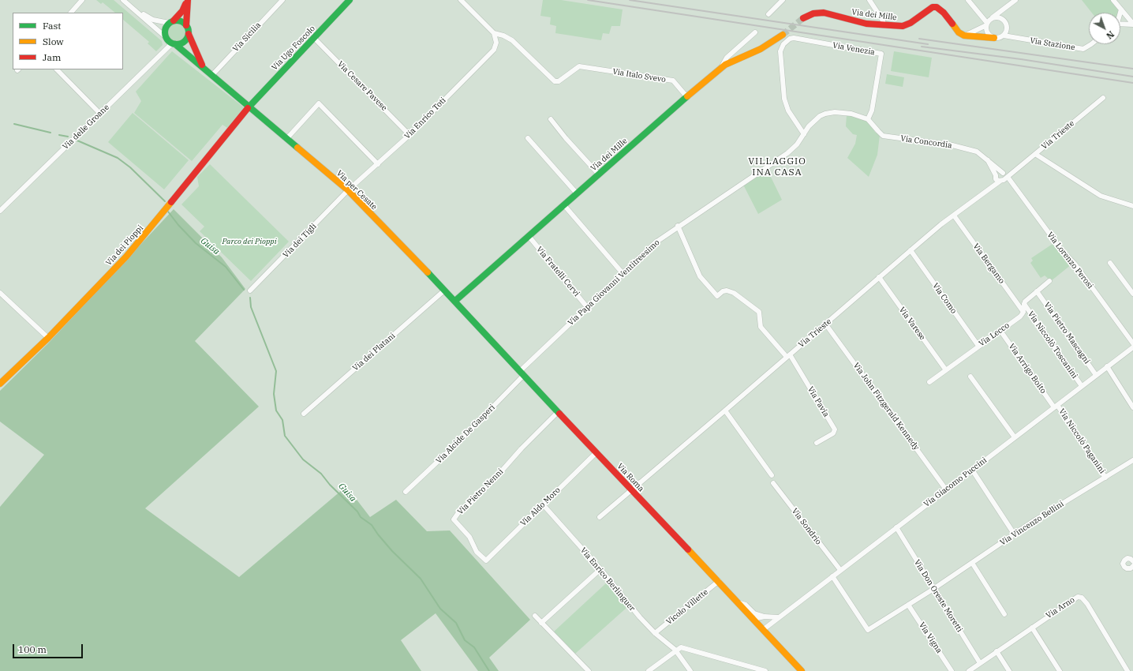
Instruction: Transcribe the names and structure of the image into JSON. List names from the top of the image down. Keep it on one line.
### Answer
{"streets":{"street":["Via dei Mille","Via Sicilia","Via Stazione","Via Ugo Foscolo","Via Venezia","Via Italo Svevo","Via Cesare Pavese","Via Enrico Toti","Via delle Groane","Via Trieste","Via Concordia","Via per Cesate","Via dei Tigli","Via dei Pioppi","Via Lorenzo Perosi","Via Bergamo","Via Fratelli Cervi","Via Papa Giovanni Ventitreesimo","Via Como","Via Varese","Via Pietro Mascagni","Via Lecco","Via Niccolò Toscanini","Via dei Platani","Via Arrigo Boito","Via Pavia","Via John Fitzgerald Kennedy","Via Alcide De Gasperi","Via Niccolò Paganini","Via Roma","Via Giacomo Puccini","Via Pietro Nenni","Via Aldo Moro","Via Vincenzo Bellini","Via Sondrio","Via Enrico Berlinguer","Via Don Oreste Moretti","Vicolo Villette","Via Arno","Via Vigna"]},"crossings":[["Via dei Mille","Via Italo Svevo"],["Via dei Mille","Via per Cesate"],["Via dei Mille","Via Fratelli Cervi"],["Via Sicilia","Via per Cesate"],["Via Ugo Foscolo","Via Cesare Pavese"],["Via Ugo Foscolo","Via per Cesate"],["Via Ugo Foscolo","Via dei Pioppi"],["Via Venezia","Via Concordia"],["Via Venezia","Via Papa Giovanni Ventitreesimo"],["Via Cesare Pavese","Via Enrico Toti"],["Via Enrico Toti","Via per Cesate"],["Via Enrico Toti","Via dei Tigli"],["Via delle Groane","Via per Cesate"],["Via Trieste","Via Concordia"],["Via Trieste","Via Lorenzo Perosi"],["Via Trieste","Via Bergamo"],["Via Trieste","Via Como"],["Via Trieste","Via Varese"],["Via Trieste","Via Pavia"],["Via Trieste","Via John Fitzgerald Kennedy"],["Via Trieste","Via Roma"],["Via Concordia","Via Lorenzo Perosi"],["Via per Cesate","Via dei Tigli"],["Via per Cesate","Via dei Pioppi"],["Via per Cesate","Via dei Platani"],["Via per Cesate","Via Roma"],["Via Bergamo","Via Lecco"],["Via Fratelli Cervi","Via Papa Giovanni Ventitreesimo"],["Via Papa Giovanni Ventitreesimo","Via Alcide De Gasperi"],["Via Papa Giovanni Ventitreesimo","Via Roma"],["Via Como","Via Lecco"],["Via Varese","Via Lecco"],["Via Pietro Mascagni","Via Giacomo Puccini"],["Via Lecco","Via Arrigo Boito"],["Via Niccolò Toscanini","Via Giacomo Puccini"],["Via Arrigo Boito","Via Niccolò Paganini"],["Via Arrigo Boito","Via Giacomo Puccini"],["Via John Fitzgerald Kennedy","Via Giacomo Puccini"],["Via Alcide De Gasperi","Via Roma"],["Via Niccolò Paganini","Via Giacomo Puccini"],["Via Niccolò Paganini","Via Vincenzo Bellini"],["Via Roma","Via Giacomo Puccini"],["Via Roma","Via Pietro Nenni"],["Via Roma","Via Aldo Moro"],["Via Roma","Vicolo Villette"],["Via Giacomo Puccini","Via Vincenzo Bellini"],["Via Giacomo Puccini","Via Sondrio"],["Via Giacomo Puccini","Via Don Oreste Moretti"],["Via Pietro Nenni","Via Aldo Moro"],["Via Aldo Moro","Via Enrico Berlinguer"],["Via Vincenzo Bellini","Via Don Oreste Moretti"],["Via Vincenzo Bellini","Via Vigna"],["Via Enrico Berlinguer","Vicolo Villette"],["Via Don Oreste Moretti","Via Arno"]],"districts":["VILLAGGIO INA CASA"],"water":["Guisa"],"parks":["Parco dei Pioppi"],"legend":["Fast","Slow","Jam"],"scale_bar":"100 m","north":"bottom right"}
